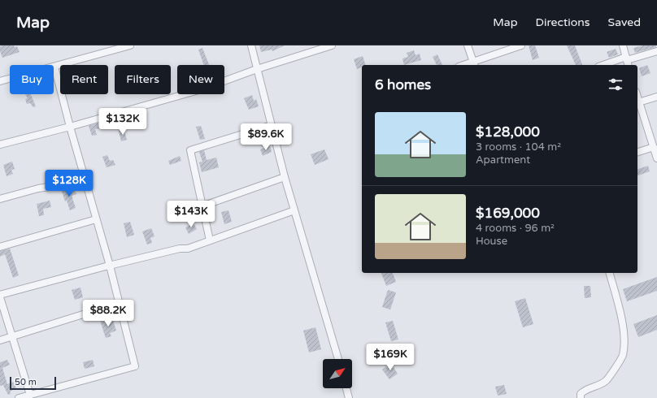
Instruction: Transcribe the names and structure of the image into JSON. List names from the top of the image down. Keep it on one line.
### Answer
{"scale_bar":"50 m","north":"top right","page":{"header":"Map","nav":["Map","Directions","Saved"],"chip":["Buy","Rent","Filters","New"],"heading":"6 homes","list":[{"name":"$128,000","note":"3 rooms · 104 m² · Apartment"},{"name":"$169,000","note":"4 rooms · 96 m² · House"}],"price":["$132K","$89.6K","$128K","$143K","$88.2K","$169K"],"scale":"50 m"}}
